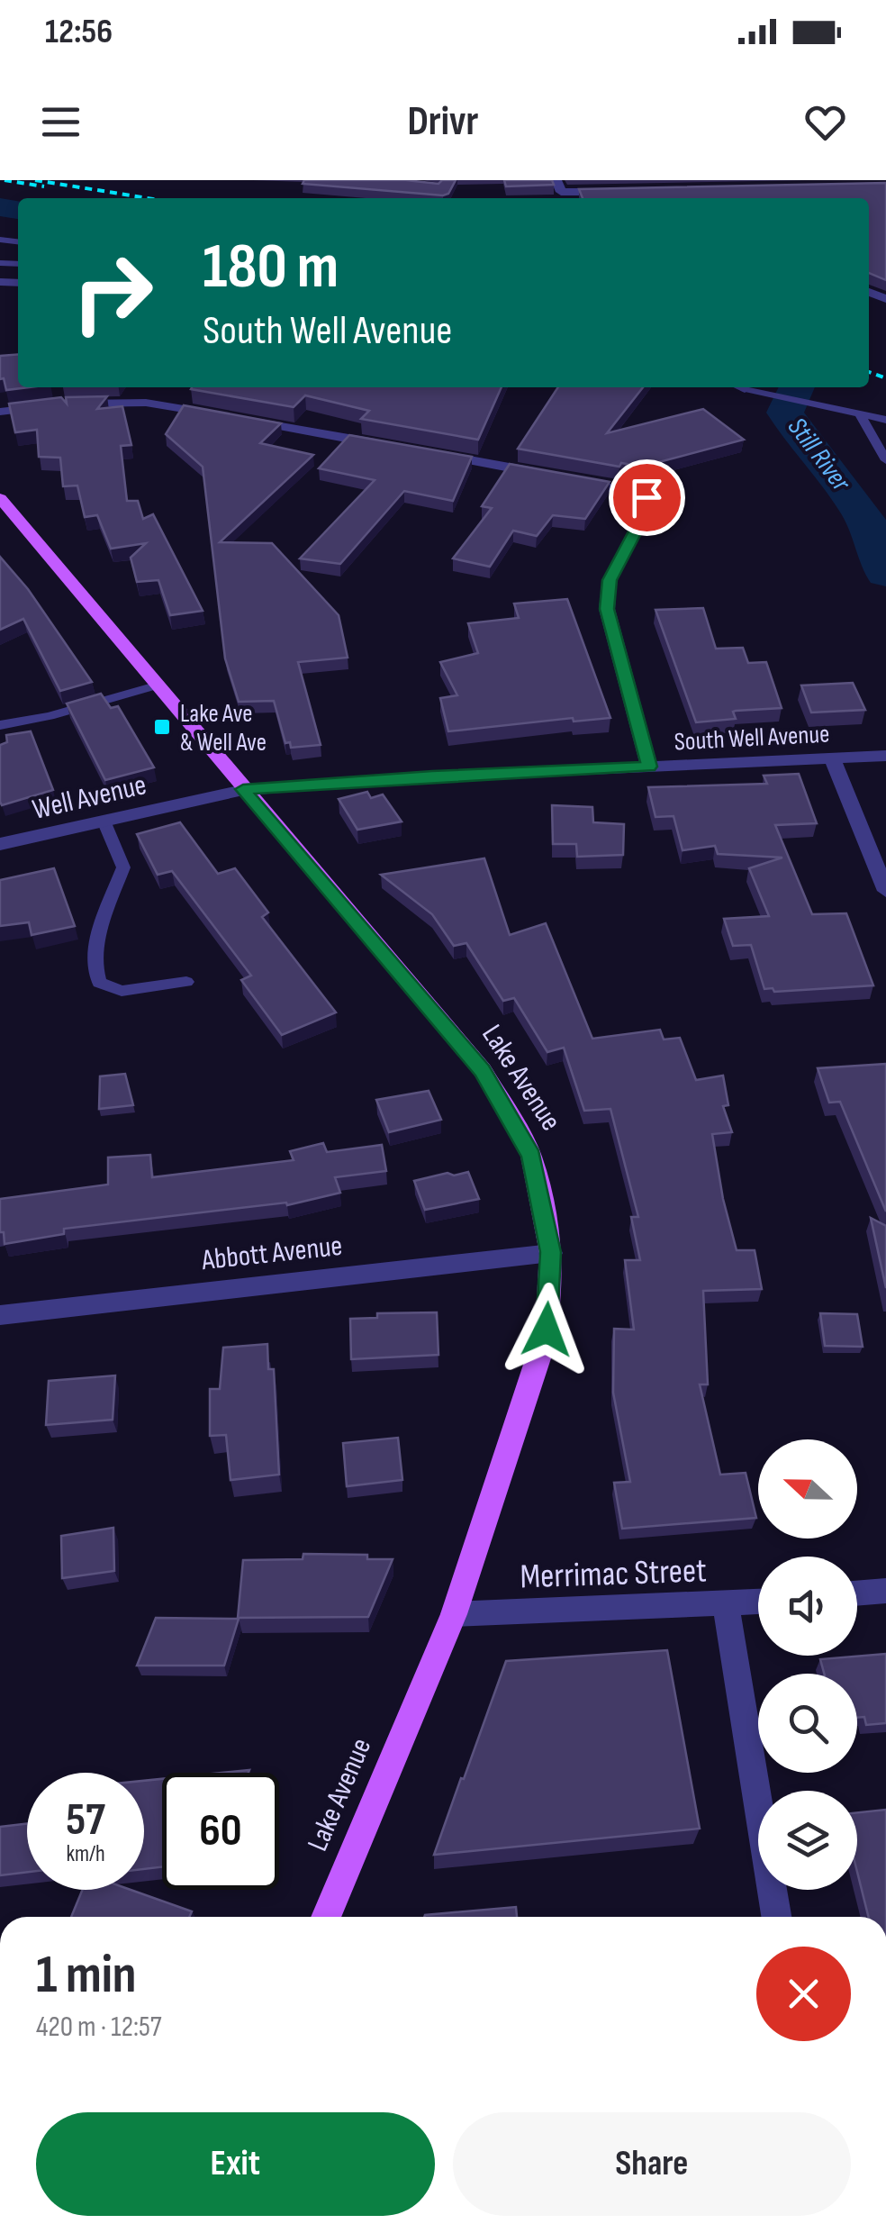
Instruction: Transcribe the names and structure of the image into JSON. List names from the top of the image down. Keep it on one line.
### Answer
{"streets":{"main road":["Lake Avenue"],"street":["South Well Avenue","Well Avenue","Abbott Avenue","Merrimac Street"]},"crossings":[["South Well Avenue","Well Avenue"],["South Well Avenue","Lake Avenue"],["Well Avenue","Lake Avenue"],["Lake Avenue","Abbott Avenue"],["Lake Avenue","Merrimac Street"]],"water":["Still River"],"places":{"transit":["Lake Ave & Well Ave"]},"north":"left","page":{"status":"12:56","header":"Drivr","turn":["180 m","South Well Avenue"],"speed":"57 km/h","limit":"60","heading":["1 min","420 m · 12:57"],"buttons":["Exit","Share"]}}
